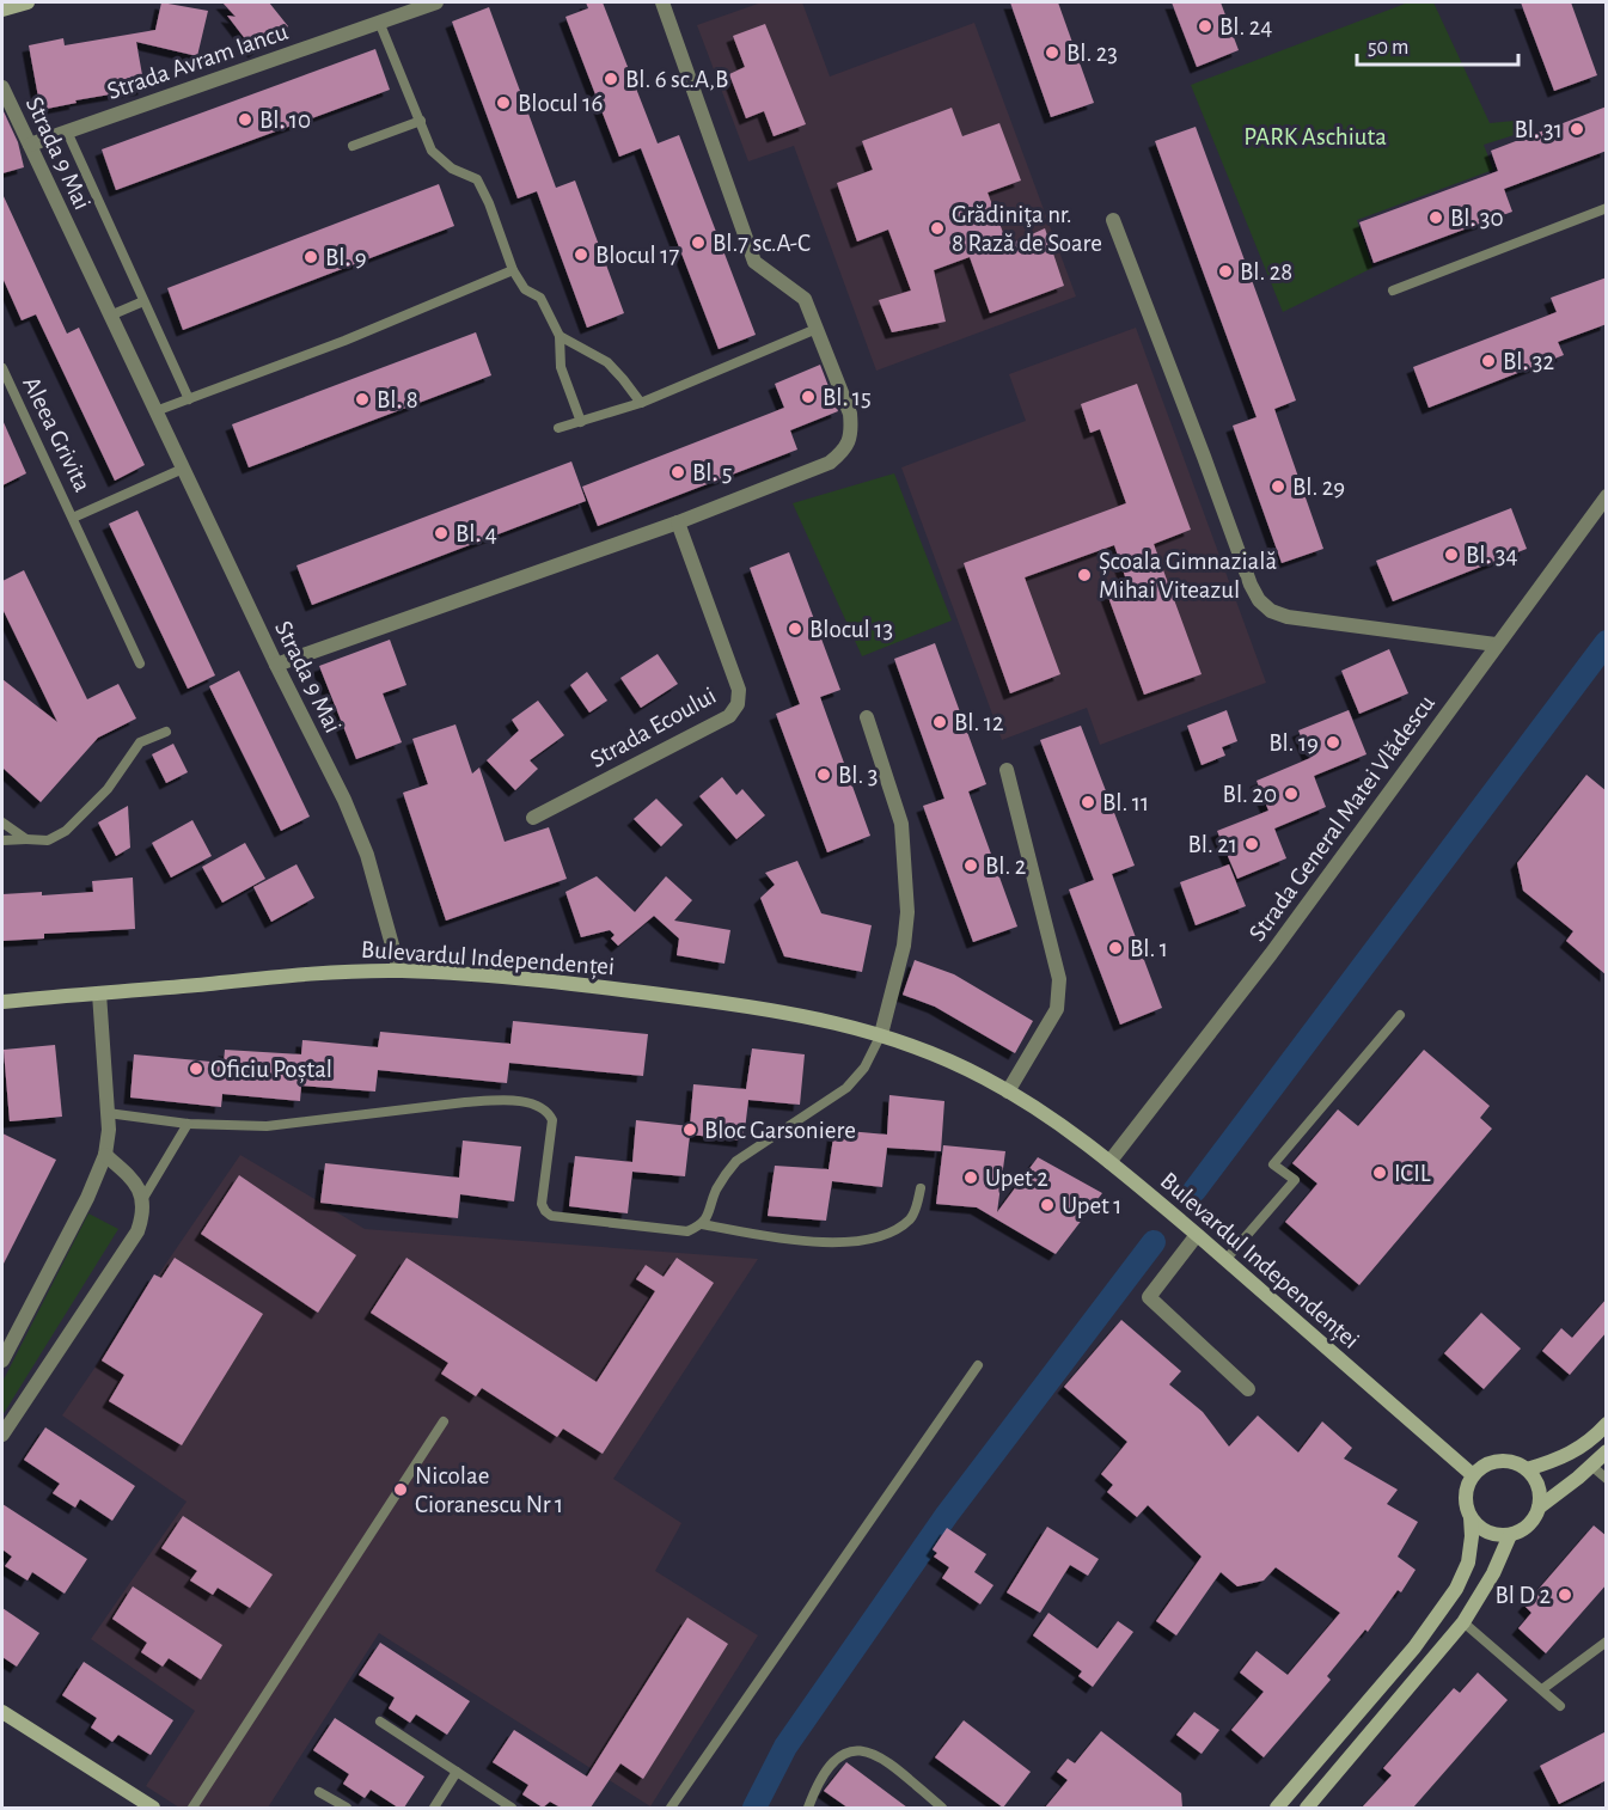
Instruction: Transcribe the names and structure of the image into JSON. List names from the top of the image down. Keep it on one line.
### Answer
{"streets":{"main road":["Bulevardul Independenței"],"street":["Strada Avram Iancu","Strada 9 Mai","Strada Ecoului","Strada General Matei Vlădescu"],"lane":["Aleea Grivita"]},"crossings":[["Strada Avram Iancu","Strada 9 Mai"],["Strada 9 Mai","Aleea Grivita"],["Strada 9 Mai","Bulevardul Independenței"],["Strada General Matei Vlădescu","Bulevardul Independenței"]],"parks":["PARK Aschiuta"],"places":["Bl. 24","Bl. 23","Bl. 6 sc.A,B","Blocul 16","Bl. 10","Bl. 31","Bl. 30","Grădiniţa nr. 8 Rază de Soare","Bl.7 sc.A-C","Blocul 17","Bl. 9","Bl. 28","Bl. 32","Bl. 15","Bl. 8","Bl. 5","Bl. 29","Bl. 4","Bl. 34","Școala Gimnazială Mihai Viteazul","Blocul 13","Bl. 12","Bl. 19","Bl. 3","Bl. 20","Bl. 11","Bl. 21","Bl. 2","Bl. 1","Oficiu Poștal","Bloc Garsoniere","ICIL","Upet 2","Upet 1","Nicolae Cioranescu Nr 1","Bl D 2"],"scale_bar":"50 m"}
